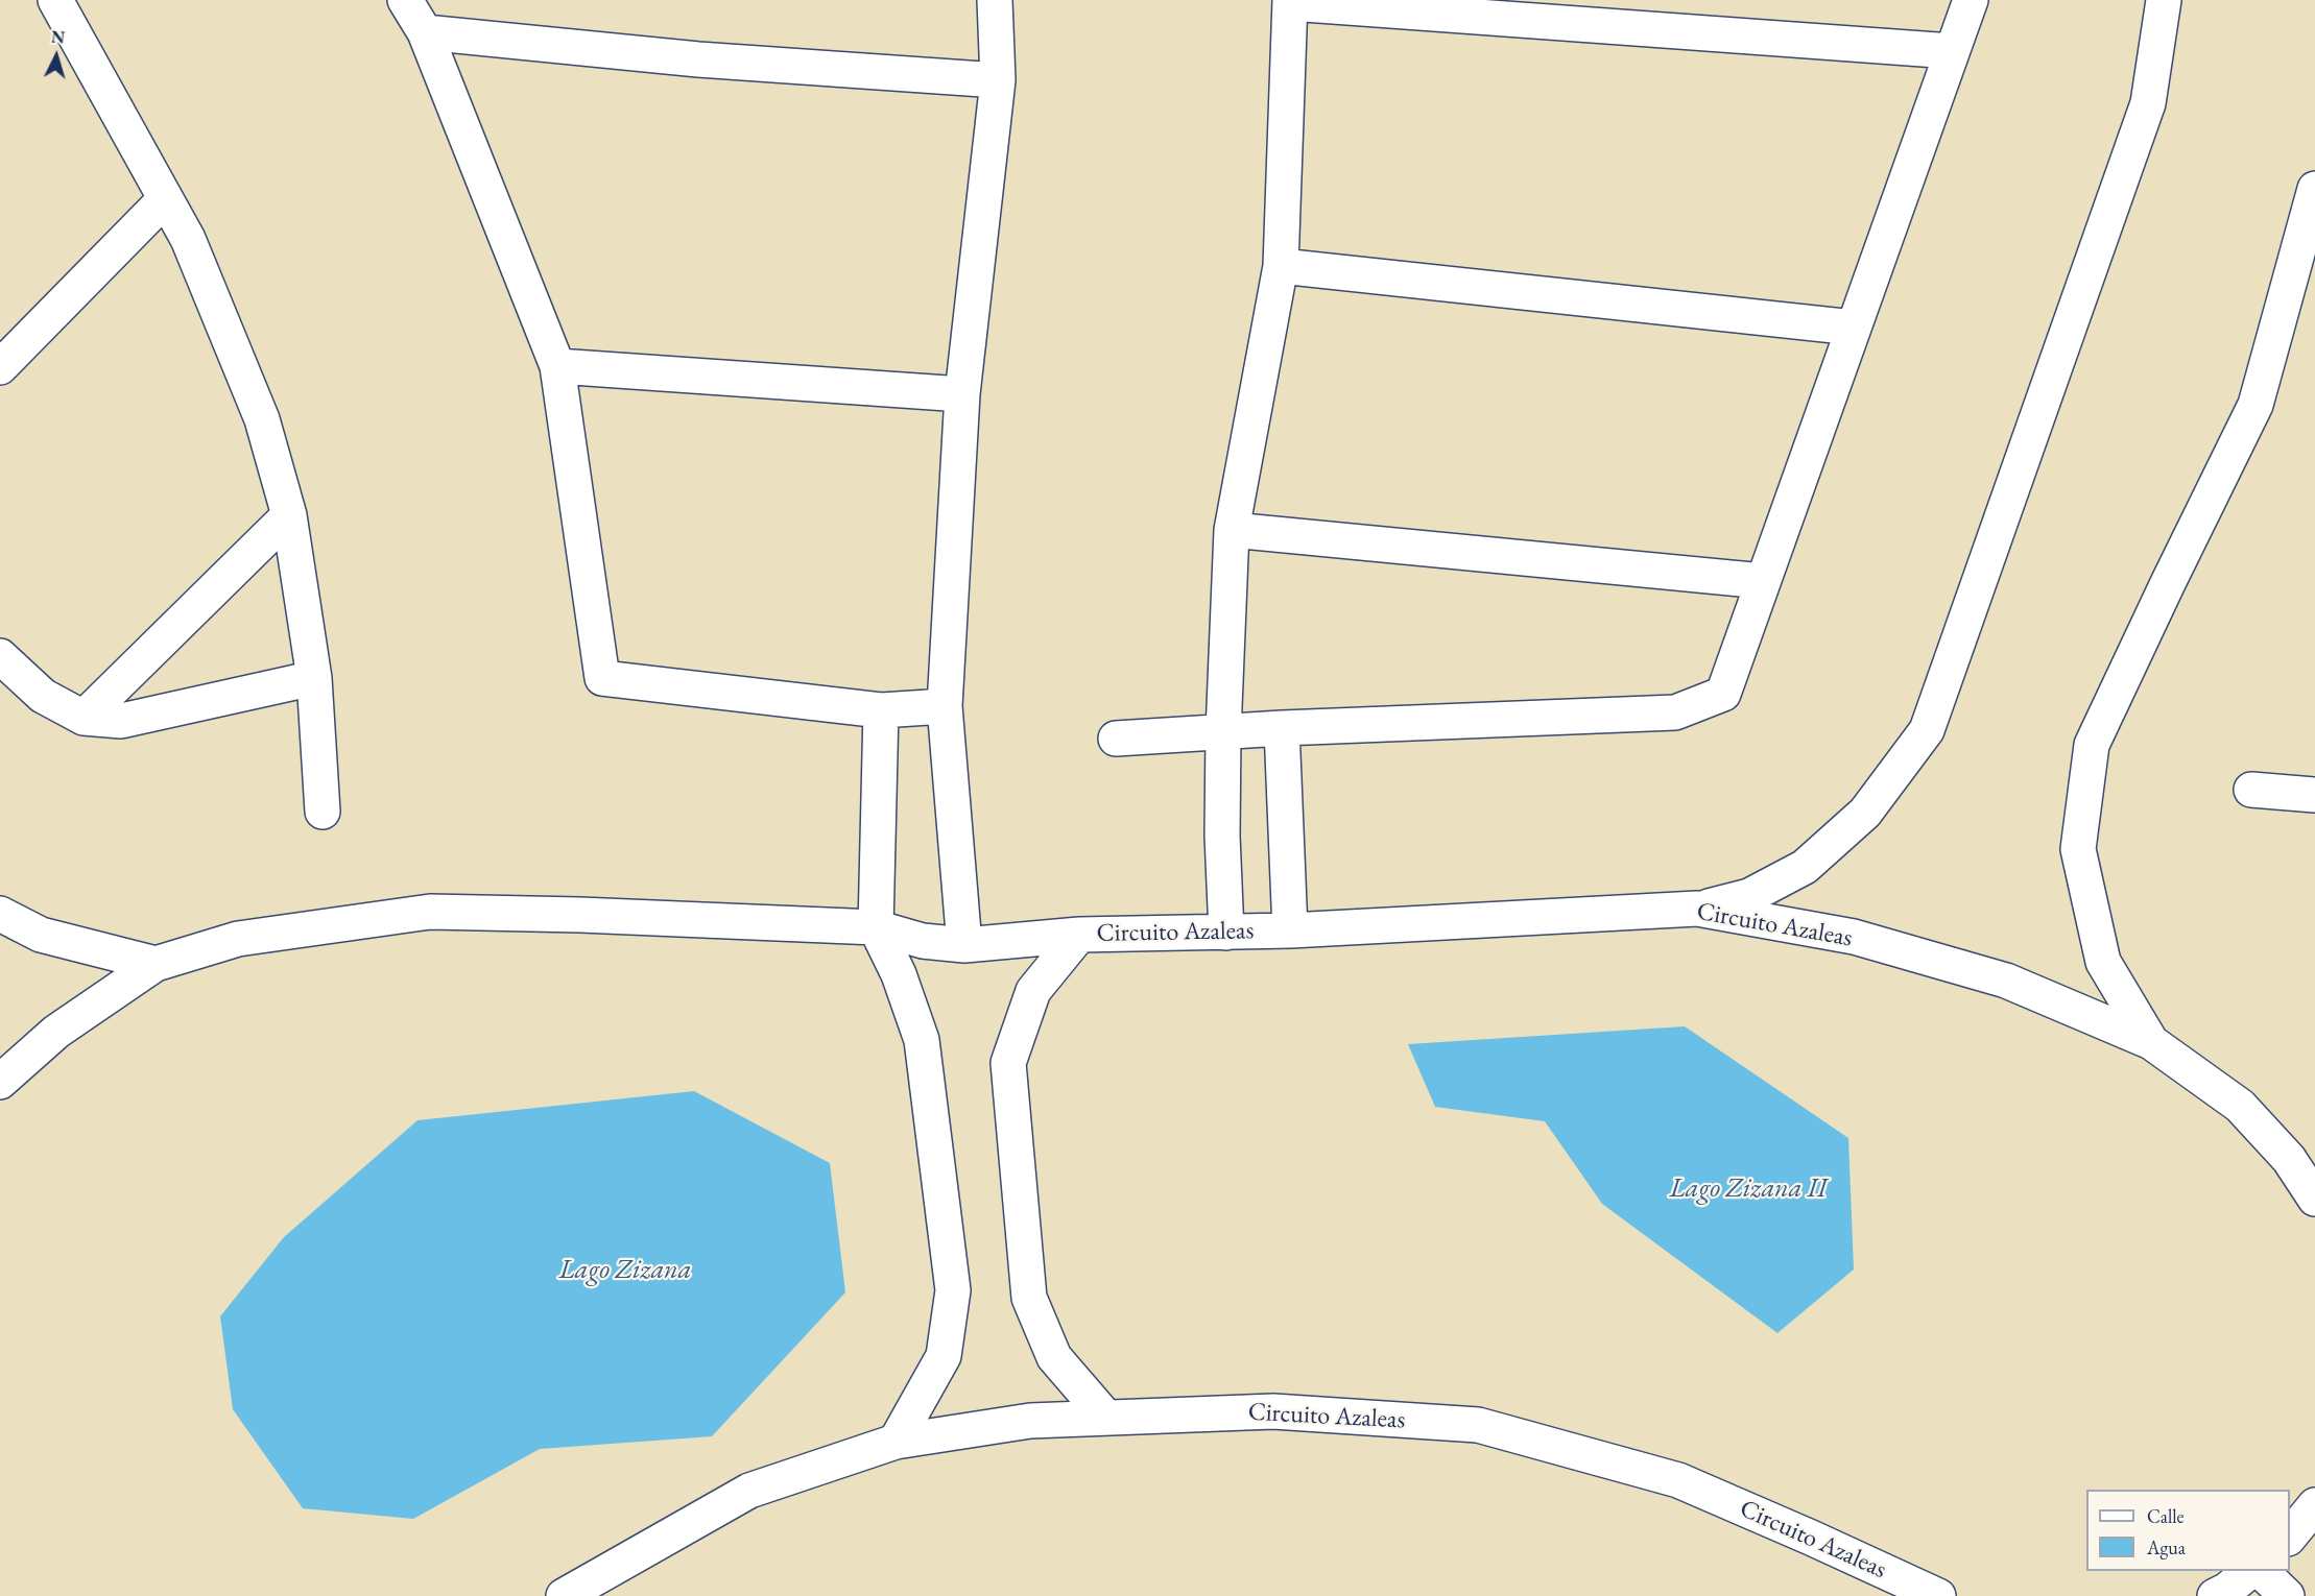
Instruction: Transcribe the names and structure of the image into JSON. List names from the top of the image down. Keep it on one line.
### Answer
{"streets":{"street":["Circuito Azaleas"]},"water":["Lago Zizana II","Lago Zizana"],"legend":["Calle","Agua"],"north":"top"}
